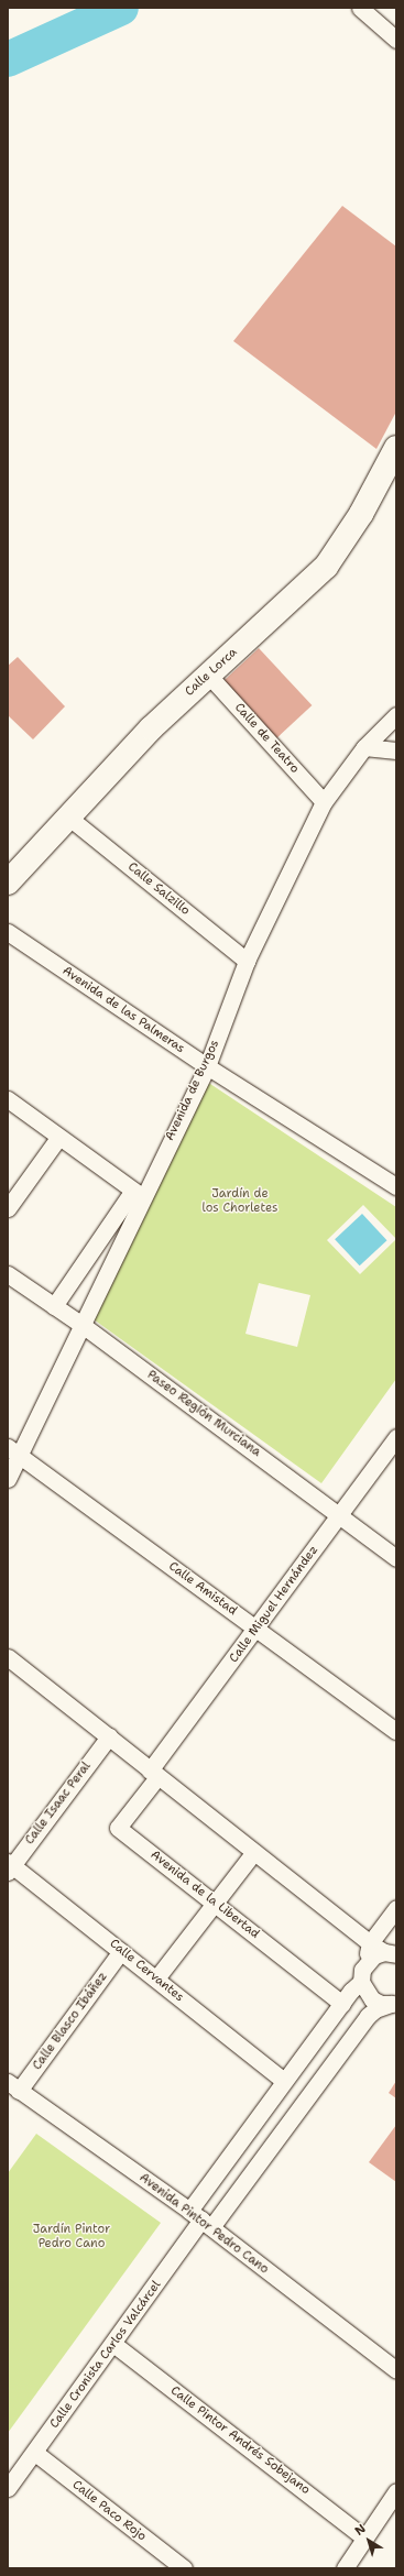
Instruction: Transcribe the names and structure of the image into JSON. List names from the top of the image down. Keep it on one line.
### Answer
{"streets":{"main road":["Calle Lorca"],"street":["Calle de Teatro","Calle Salzillo","Avenida de las Palmeras","Avenida de Burgos","Paseo Región Murciana","Calle Amistad","Calle Miguel Hernández","Calle Isaac Peral","Avenida de la Libertad","Calle Cervantes","Calle Blasco Ibáñez","Avenida Pintor Pedro Cano","Calle Cronista Carlos Valcárcel","Calle Pintor Andrés Sobejano","Calle Paco Rojo"]},"crossings":[["Calle Lorca","Calle de Teatro"],["Calle Lorca","Calle Salzillo"],["Calle de Teatro","Avenida de Burgos"],["Calle Salzillo","Avenida de Burgos"],["Avenida de las Palmeras","Avenida de Burgos"],["Avenida de Burgos","Paseo Región Murciana"],["Avenida de Burgos","Calle Amistad"],["Paseo Región Murciana","Calle Miguel Hernández"],["Calle Amistad","Calle Miguel Hernández"],["Calle Miguel Hernández","Avenida de la Libertad"],["Calle Isaac Peral","Calle Cervantes"],["Avenida de la Libertad","Calle Cronista Carlos Valcárcel"],["Calle Cervantes","Calle Blasco Ibáñez"],["Calle Cervantes","Calle Cronista Carlos Valcárcel"],["Calle Blasco Ibáñez","Avenida Pintor Pedro Cano"],["Avenida Pintor Pedro Cano","Calle Cronista Carlos Valcárcel"],["Calle Cronista Carlos Valcárcel","Calle Pintor Andrés Sobejano"],["Calle Cronista Carlos Valcárcel","Calle Paco Rojo"]],"parks":["Jardín de los Chorletes","Jardín Pintor Pedro Cano"],"north":"top left"}
